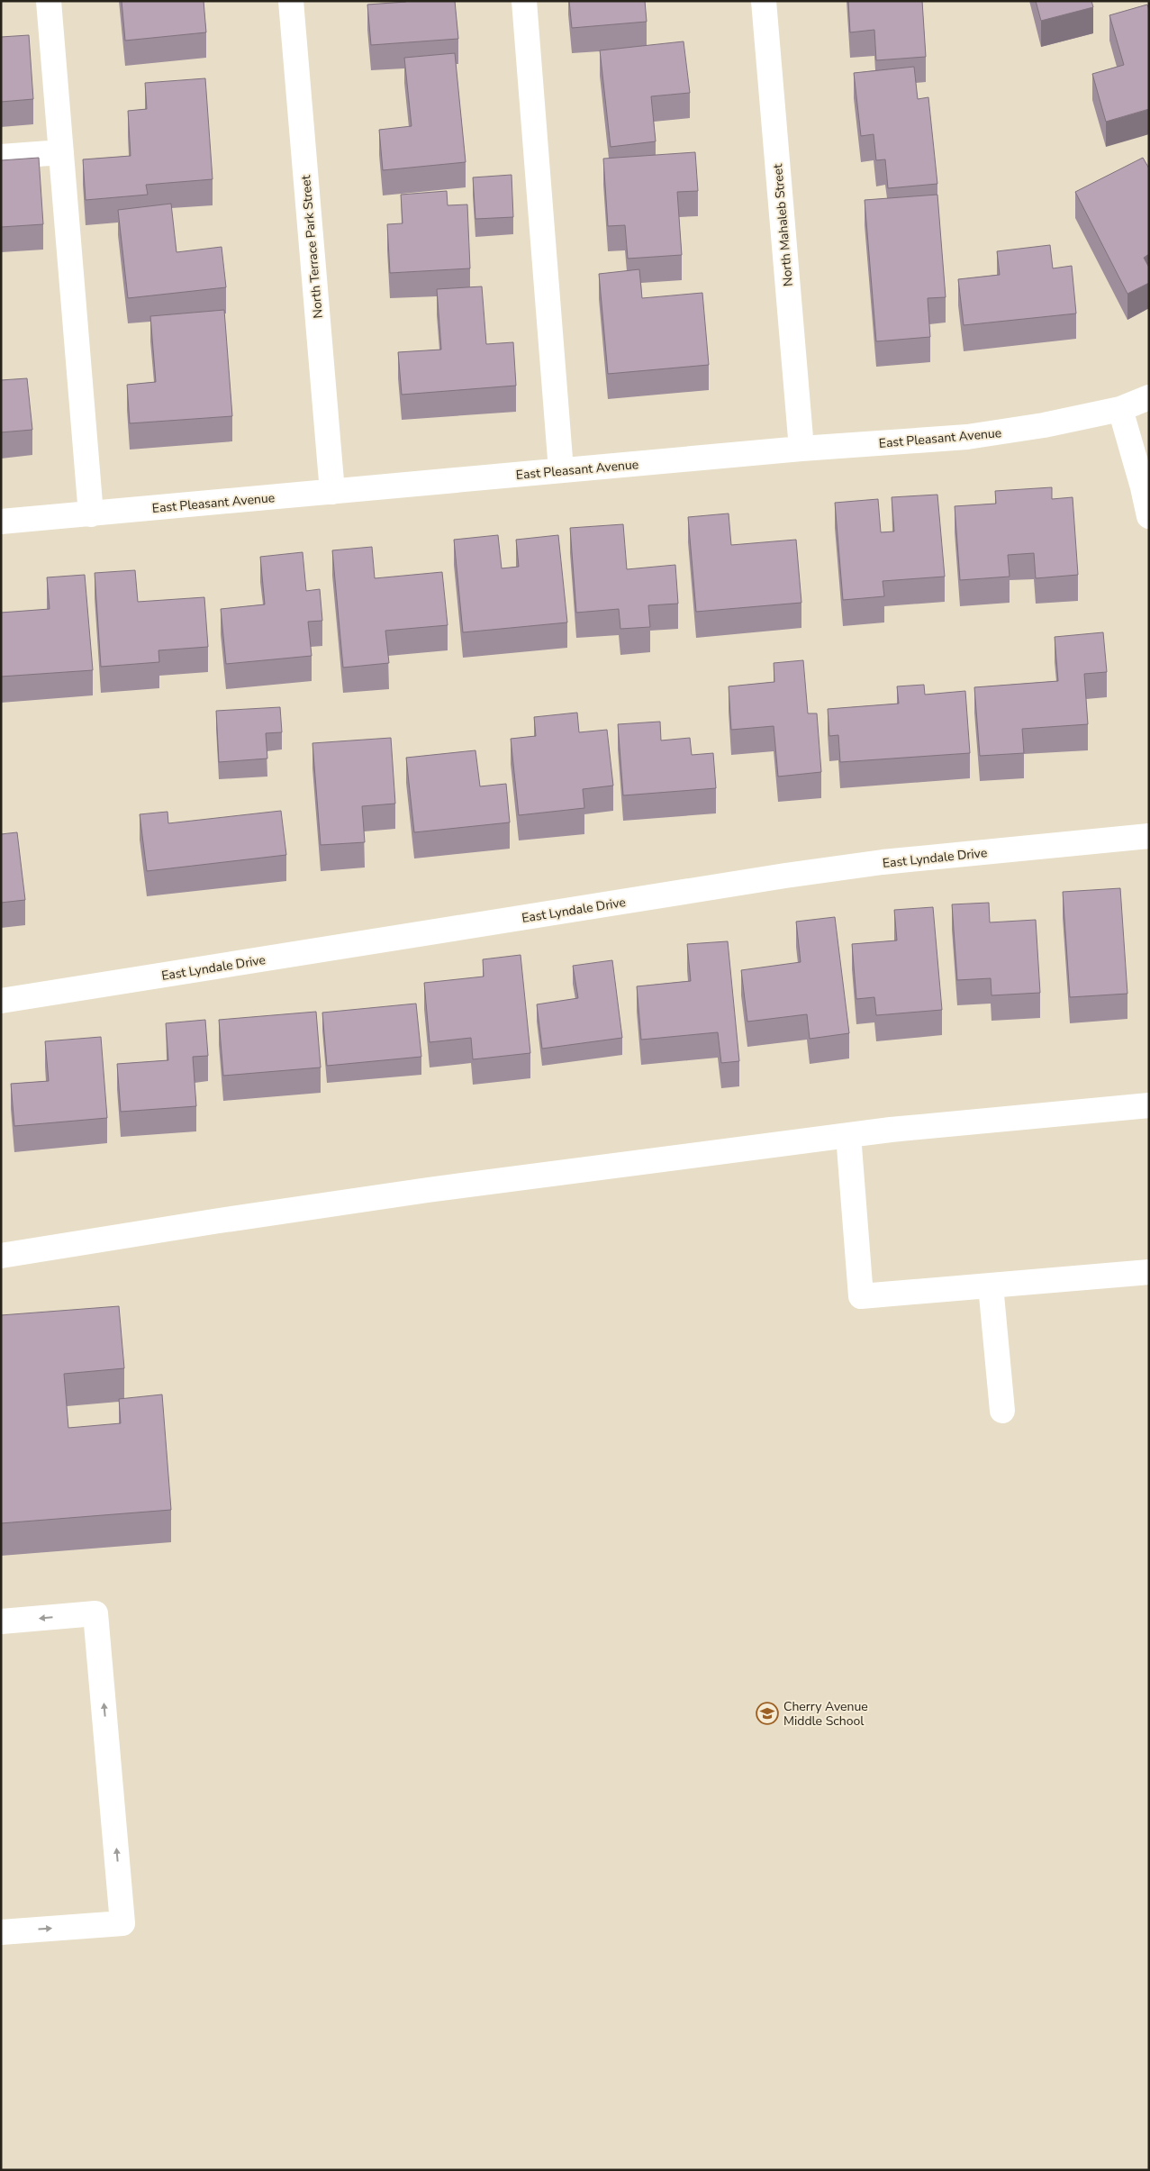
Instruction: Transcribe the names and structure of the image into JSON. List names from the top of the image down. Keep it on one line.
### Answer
{"streets":{"street":["North Mahaleb Street","North Terrace Park Street","East Pleasant Avenue","East Lyndale Drive"]},"crossings":[["North Mahaleb Street","East Pleasant Avenue"],["North Terrace Park Street","East Pleasant Avenue"]],"places":{"school or university":["Cherry Avenue Middle School"]}}
